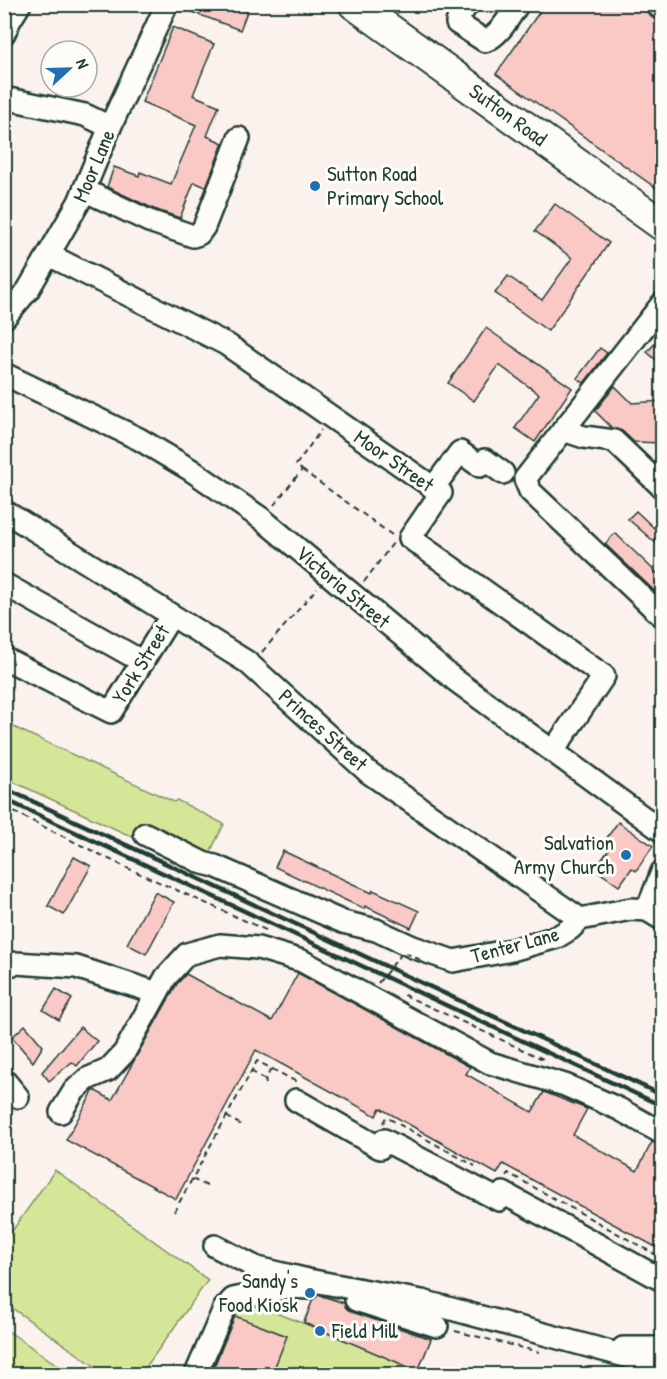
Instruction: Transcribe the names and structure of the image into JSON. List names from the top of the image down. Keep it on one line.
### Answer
{"streets":{"highway":["Sutton Road"],"street":["Moor Lane","Moor Street","Victoria Street","York Street","Princes Street","Tenter Lane"]},"crossings":[["Moor Lane","Moor Street"],["Moor Street","Victoria Street"],["York Street","Princes Street"],["Princes Street","Tenter Lane"]],"places":["Sutton Road Primary School","Salvation Army Church","Sandy's Food Kiosk","Field Mill"],"north":"right"}
